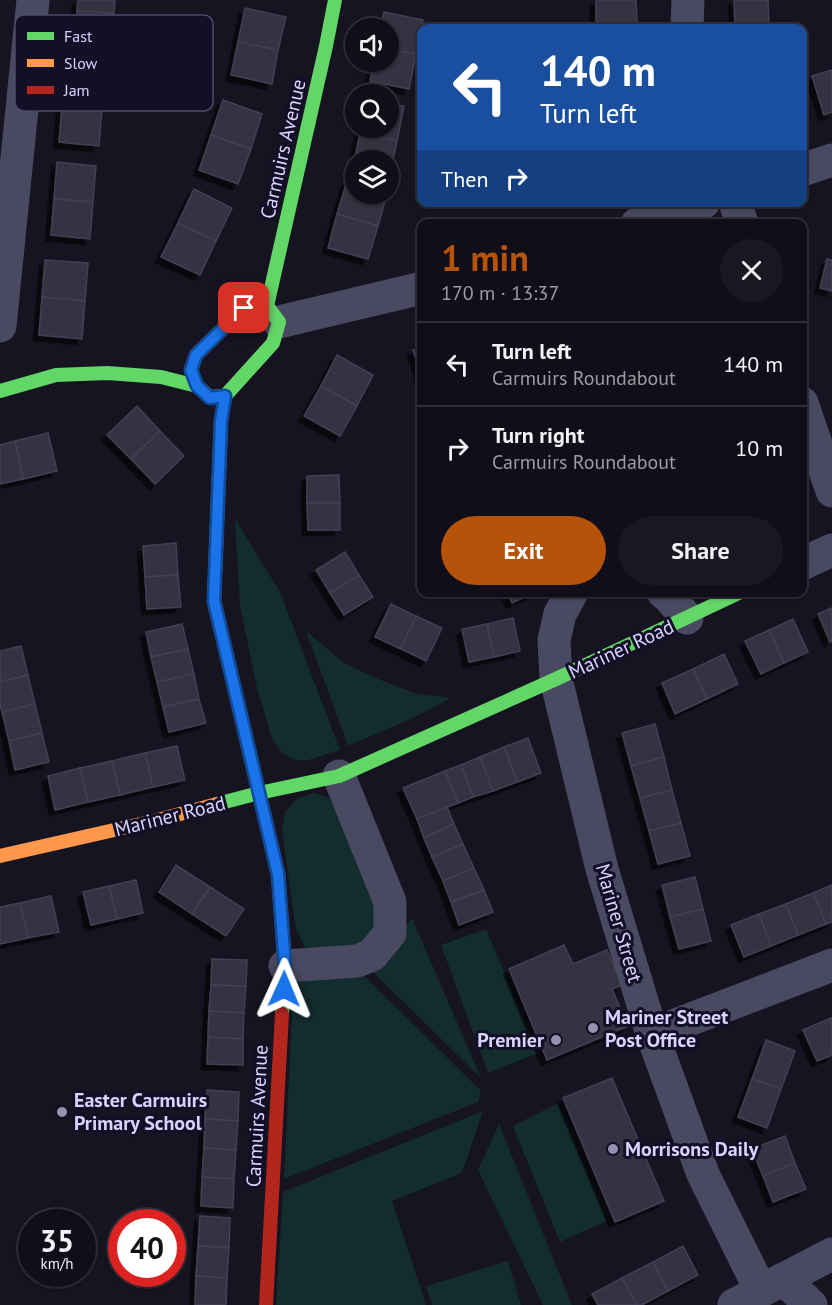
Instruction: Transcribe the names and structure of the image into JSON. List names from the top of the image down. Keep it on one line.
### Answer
{"streets":{"street":["Carmuirs Avenue","Mariner Road","Mariner Street"]},"crossings":[["Carmuirs Avenue","Mariner Road"],["Mariner Road","Mariner Street"]],"places":["Mariner Street Post Office","Premier","Easter Carmuirs Primary School","Morrisons Daily"],"legend":["Fast","Slow","Jam"],"page":{"turn":["140 m","Turn left"],"then":"Then","heading":["1 min","170 m · 13:37"],"list":[{"name":"Turn left","note":"Carmuirs Roundabout","value":"140 m"},{"name":"Turn right","note":"Carmuirs Roundabout","value":"10 m"}],"buttons":["Exit","Share"],"speed":"35 km/h","limit":"40"}}
